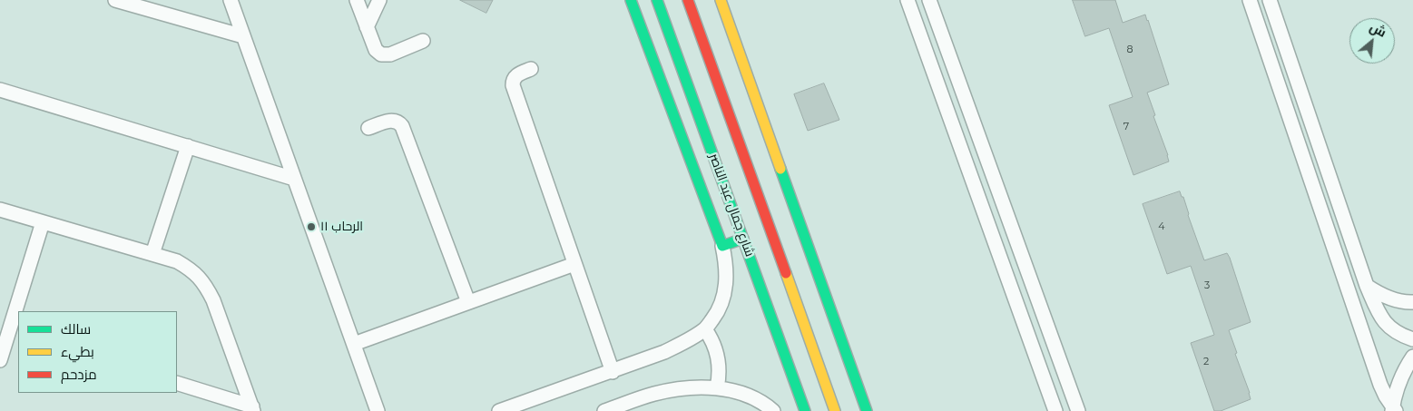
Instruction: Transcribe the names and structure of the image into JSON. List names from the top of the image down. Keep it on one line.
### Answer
{"streets":{"main road":["شارع جمال عبد الناصر"]},"places":["الرحاب ١١"],"house_numbers":["8","7","4","3","2"],"legend":["سالك","بطيء","مزدحم"],"north":"top right"}
